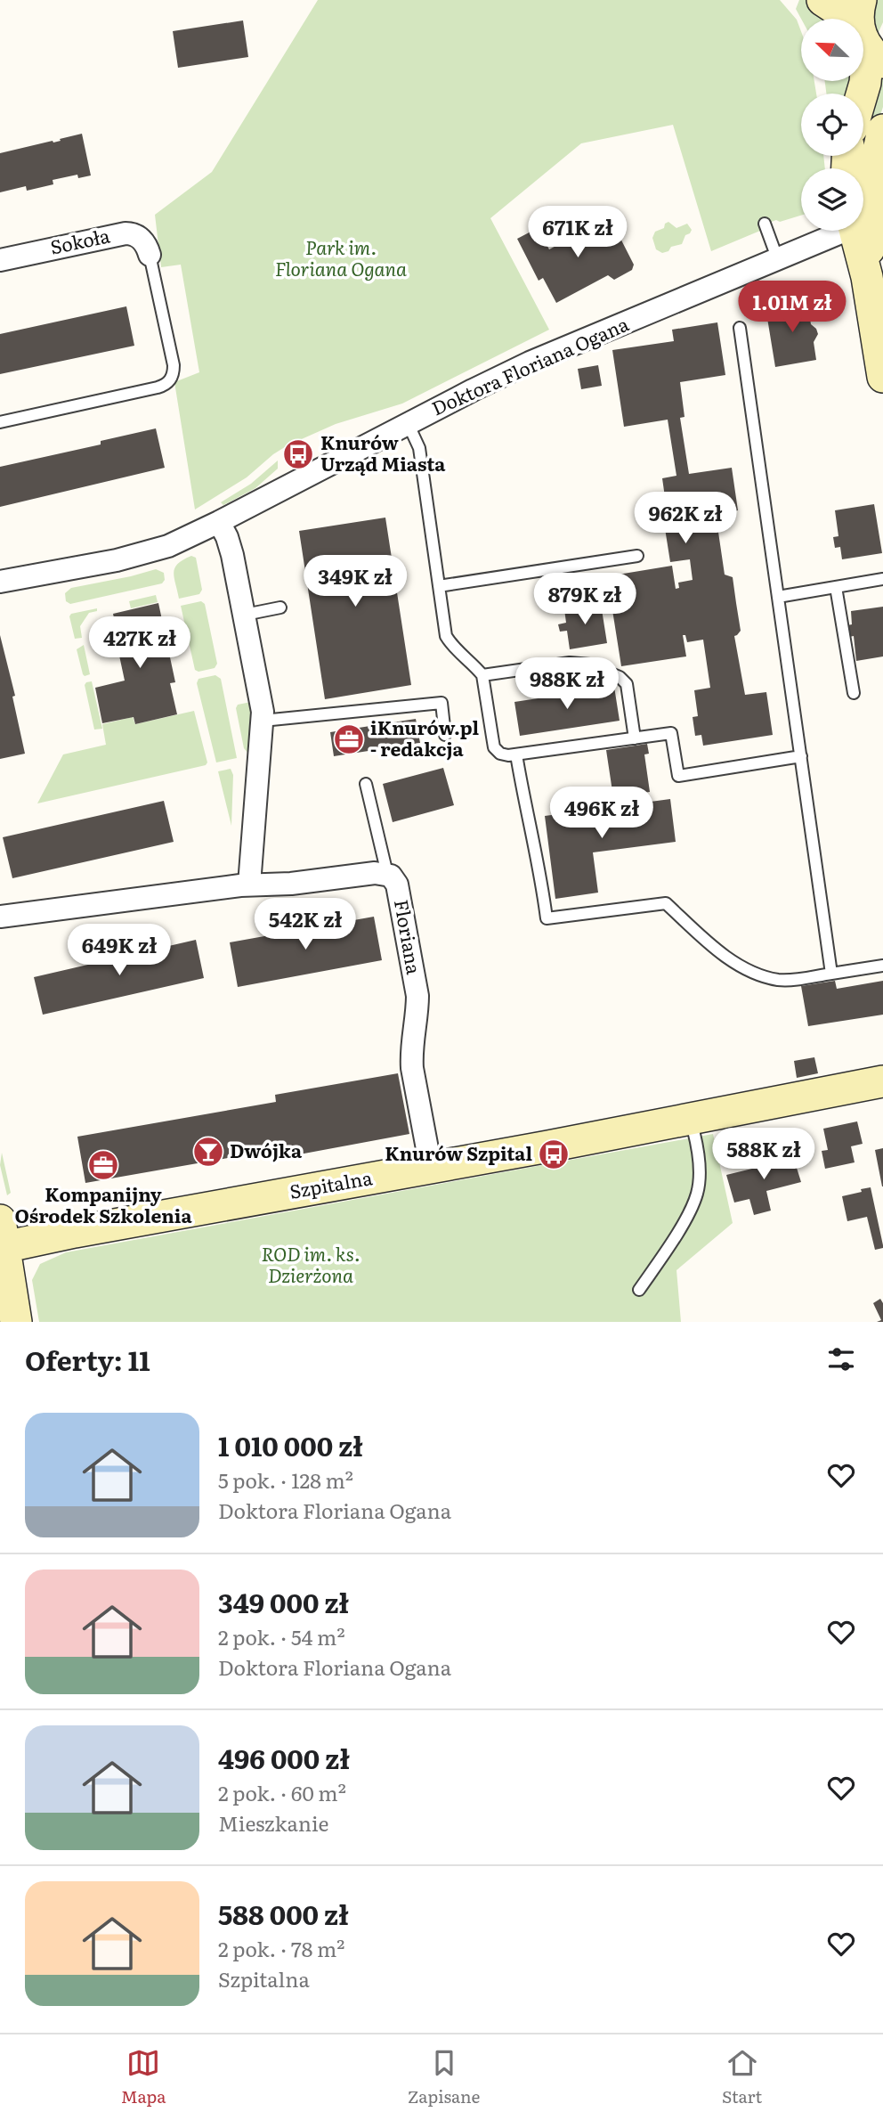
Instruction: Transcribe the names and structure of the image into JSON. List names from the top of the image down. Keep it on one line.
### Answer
{"streets":{"street":["Sokoła","Doktora Floriana Ogana","Floriana","Szpitalna"]},"crossings":[["Floriana","Szpitalna"]],"parks":["Park im. Floriana Ogana","ROD im. ks. Dzierżona"],"places":{"bus stop":["Knurów Urząd Miasta","Knurów Szpital"],"office":["iKnurów.pl - redakcja","Kompanijny Ośrodek Szkolenia"],"bar":["Dwójka"]},"north":"top left","page":{"price":["671K zł","1.01M zł","962K zł","349K zł","879K zł","427K zł","988K zł","496K zł","542K zł","649K zł","588K zł"],"heading":"Oferty: 11","list":[{"name":"1 010 000 zł","note":"5 pok. · 128 m² · Doktora Floriana Ogana"},{"name":"349 000 zł","note":"2 pok. · 54 m² · Doktora Floriana Ogana"},{"name":"496 000 zł","note":"2 pok. · 60 m² · Mieszkanie"},{"name":"588 000 zł","note":"2 pok. · 78 m² · Szpitalna"}],"tabs":["Mapa","Zapisane","Start"]}}
